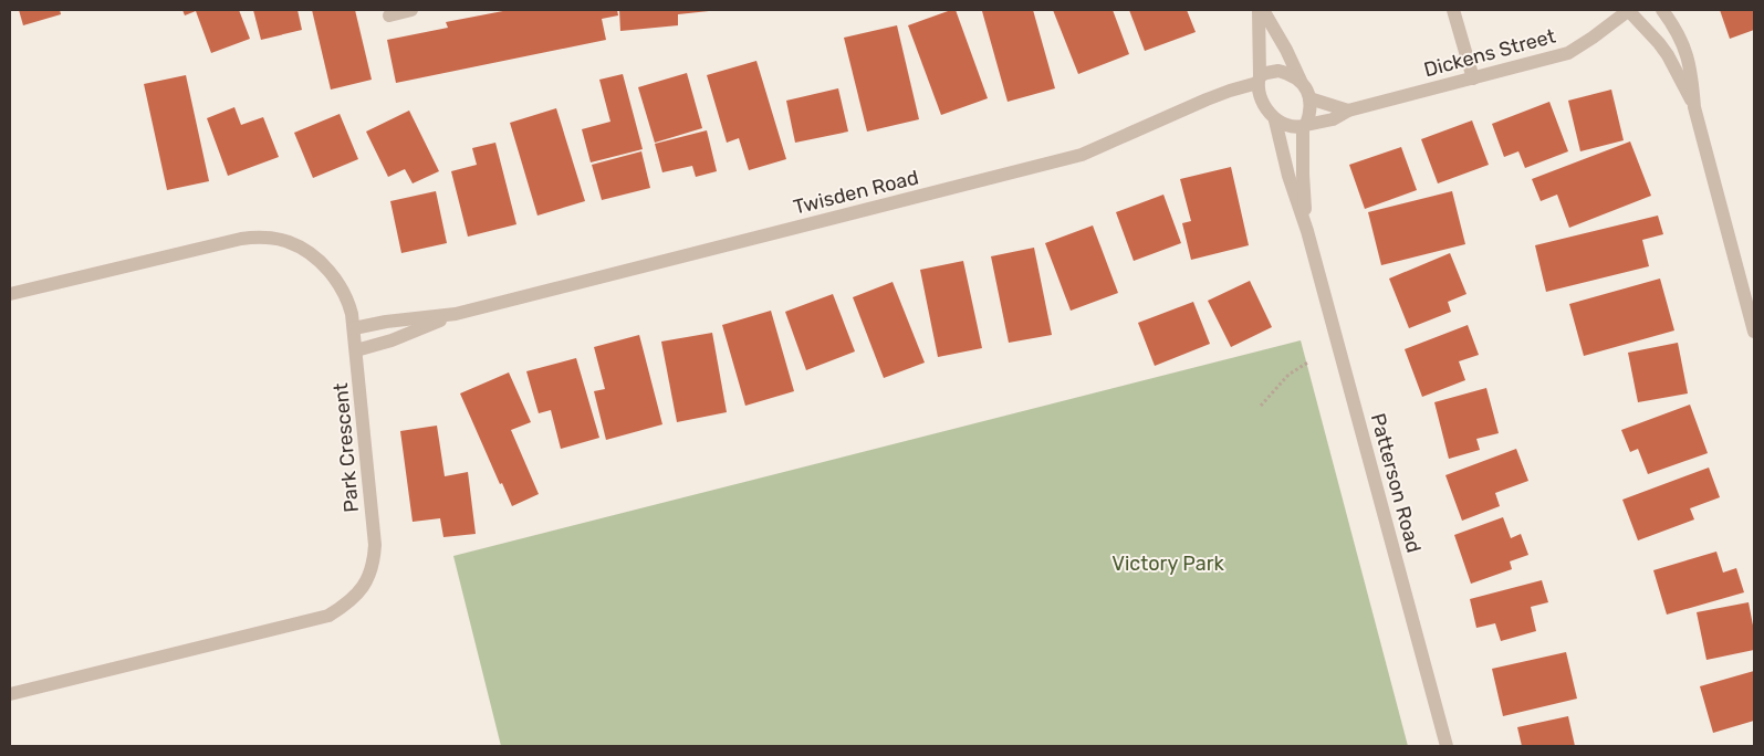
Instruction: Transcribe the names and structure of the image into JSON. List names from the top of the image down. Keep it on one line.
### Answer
{"streets":{"street":["Dickens Street","Twisden Road","Park Crescent","Patterson Road"]},"crossings":[["Dickens Street","Twisden Road"],["Dickens Street","Patterson Road"],["Twisden Road","Park Crescent"],["Twisden Road","Patterson Road"]],"parks":["Victory Park"]}
